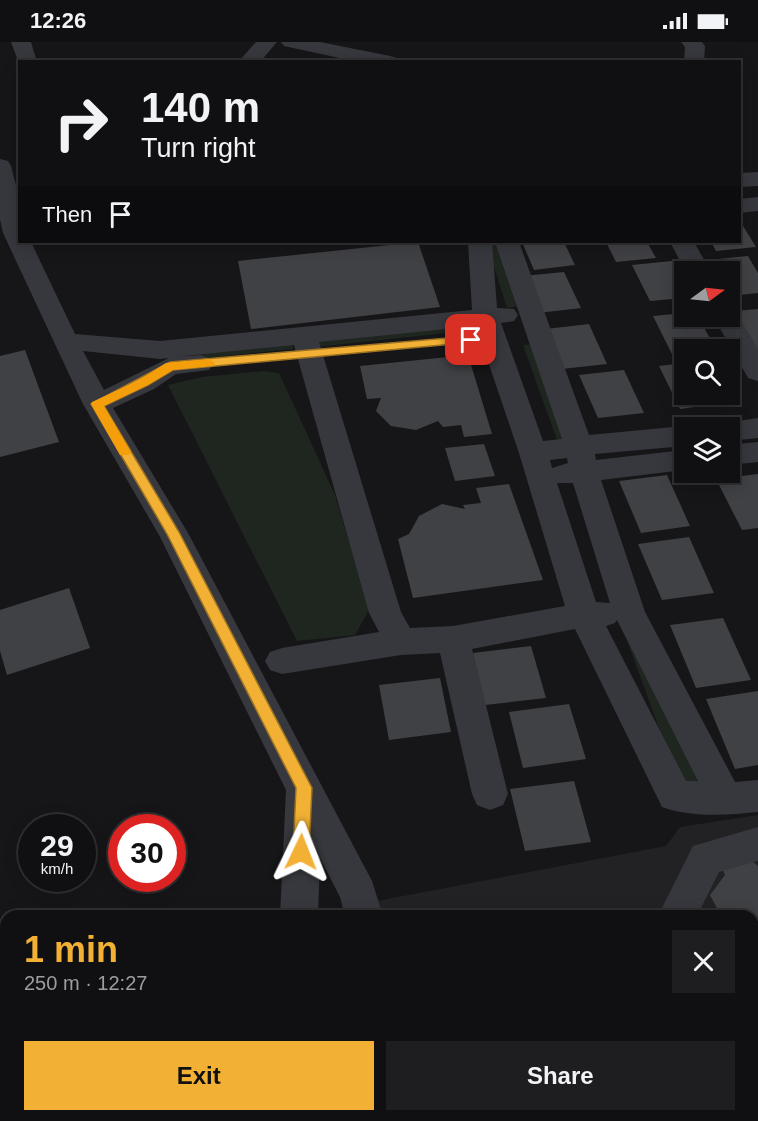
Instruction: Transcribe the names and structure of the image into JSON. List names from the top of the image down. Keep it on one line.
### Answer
{"north":"right","page":{"status":"12:26","turn":["140 m","Turn right"],"then":"Then","speed":"29 km/h","limit":"30","heading":["1 min","250 m · 12:27"],"buttons":["Exit","Share"]}}
